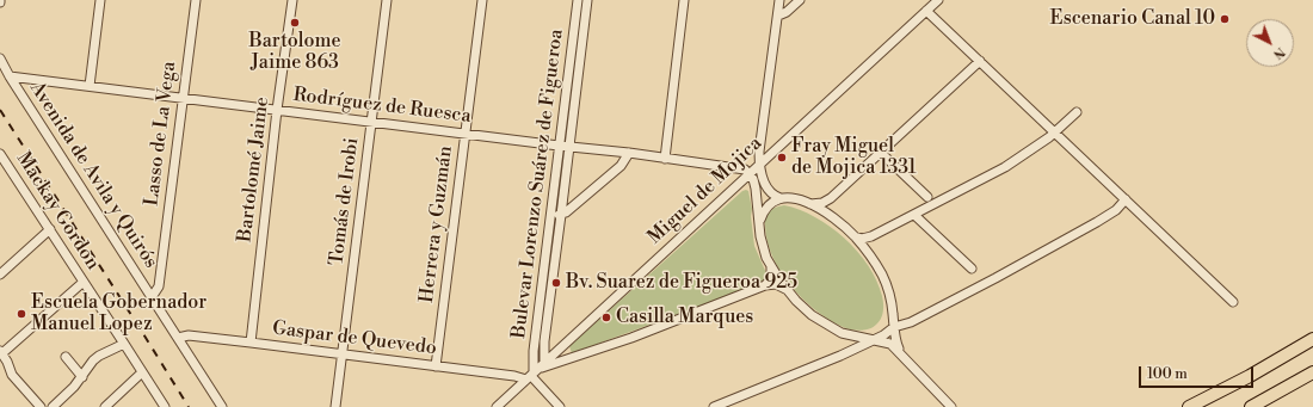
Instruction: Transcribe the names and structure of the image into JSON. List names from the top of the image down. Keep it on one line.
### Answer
{"streets":{"street":["Rodríguez de Ruesca","Lasso de La Vega","Bartolomé Jaime","Avenida de Avila y Quirós","Bulevar Lorenzo Suárez de Figueroa","Miguel de Mojica","Tomás de Irobi","Mackay Gordon","Herrera y Guzmán","Gaspar de Quevedo"]},"crossings":[["Rodríguez de Ruesca","Lasso de La Vega"],["Rodríguez de Ruesca","Bartolomé Jaime"],["Rodríguez de Ruesca","Avenida de Avila y Quirós"],["Rodríguez de Ruesca","Bulevar Lorenzo Suárez de Figueroa"],["Rodríguez de Ruesca","Miguel de Mojica"],["Rodríguez de Ruesca","Tomás de Irobi"],["Rodríguez de Ruesca","Herrera y Guzmán"],["Lasso de La Vega","Avenida de Avila y Quirós"],["Bartolomé Jaime","Gaspar de Quevedo"],["Avenida de Avila y Quirós","Gaspar de Quevedo"],["Bulevar Lorenzo Suárez de Figueroa","Miguel de Mojica"],["Bulevar Lorenzo Suárez de Figueroa","Gaspar de Quevedo"],["Miguel de Mojica","Gaspar de Quevedo"],["Tomás de Irobi","Gaspar de Quevedo"],["Herrera y Guzmán","Gaspar de Quevedo"]],"places":["Escenario Canal 10","Bartolome Jaime 863","Fray Miguel de Mojica 1331","Bv. Suarez de Figueroa 925","Escuela Gobernador Manuel Lopez","Casilla Marques"],"scale_bar":"100 m","north":"bottom right"}
